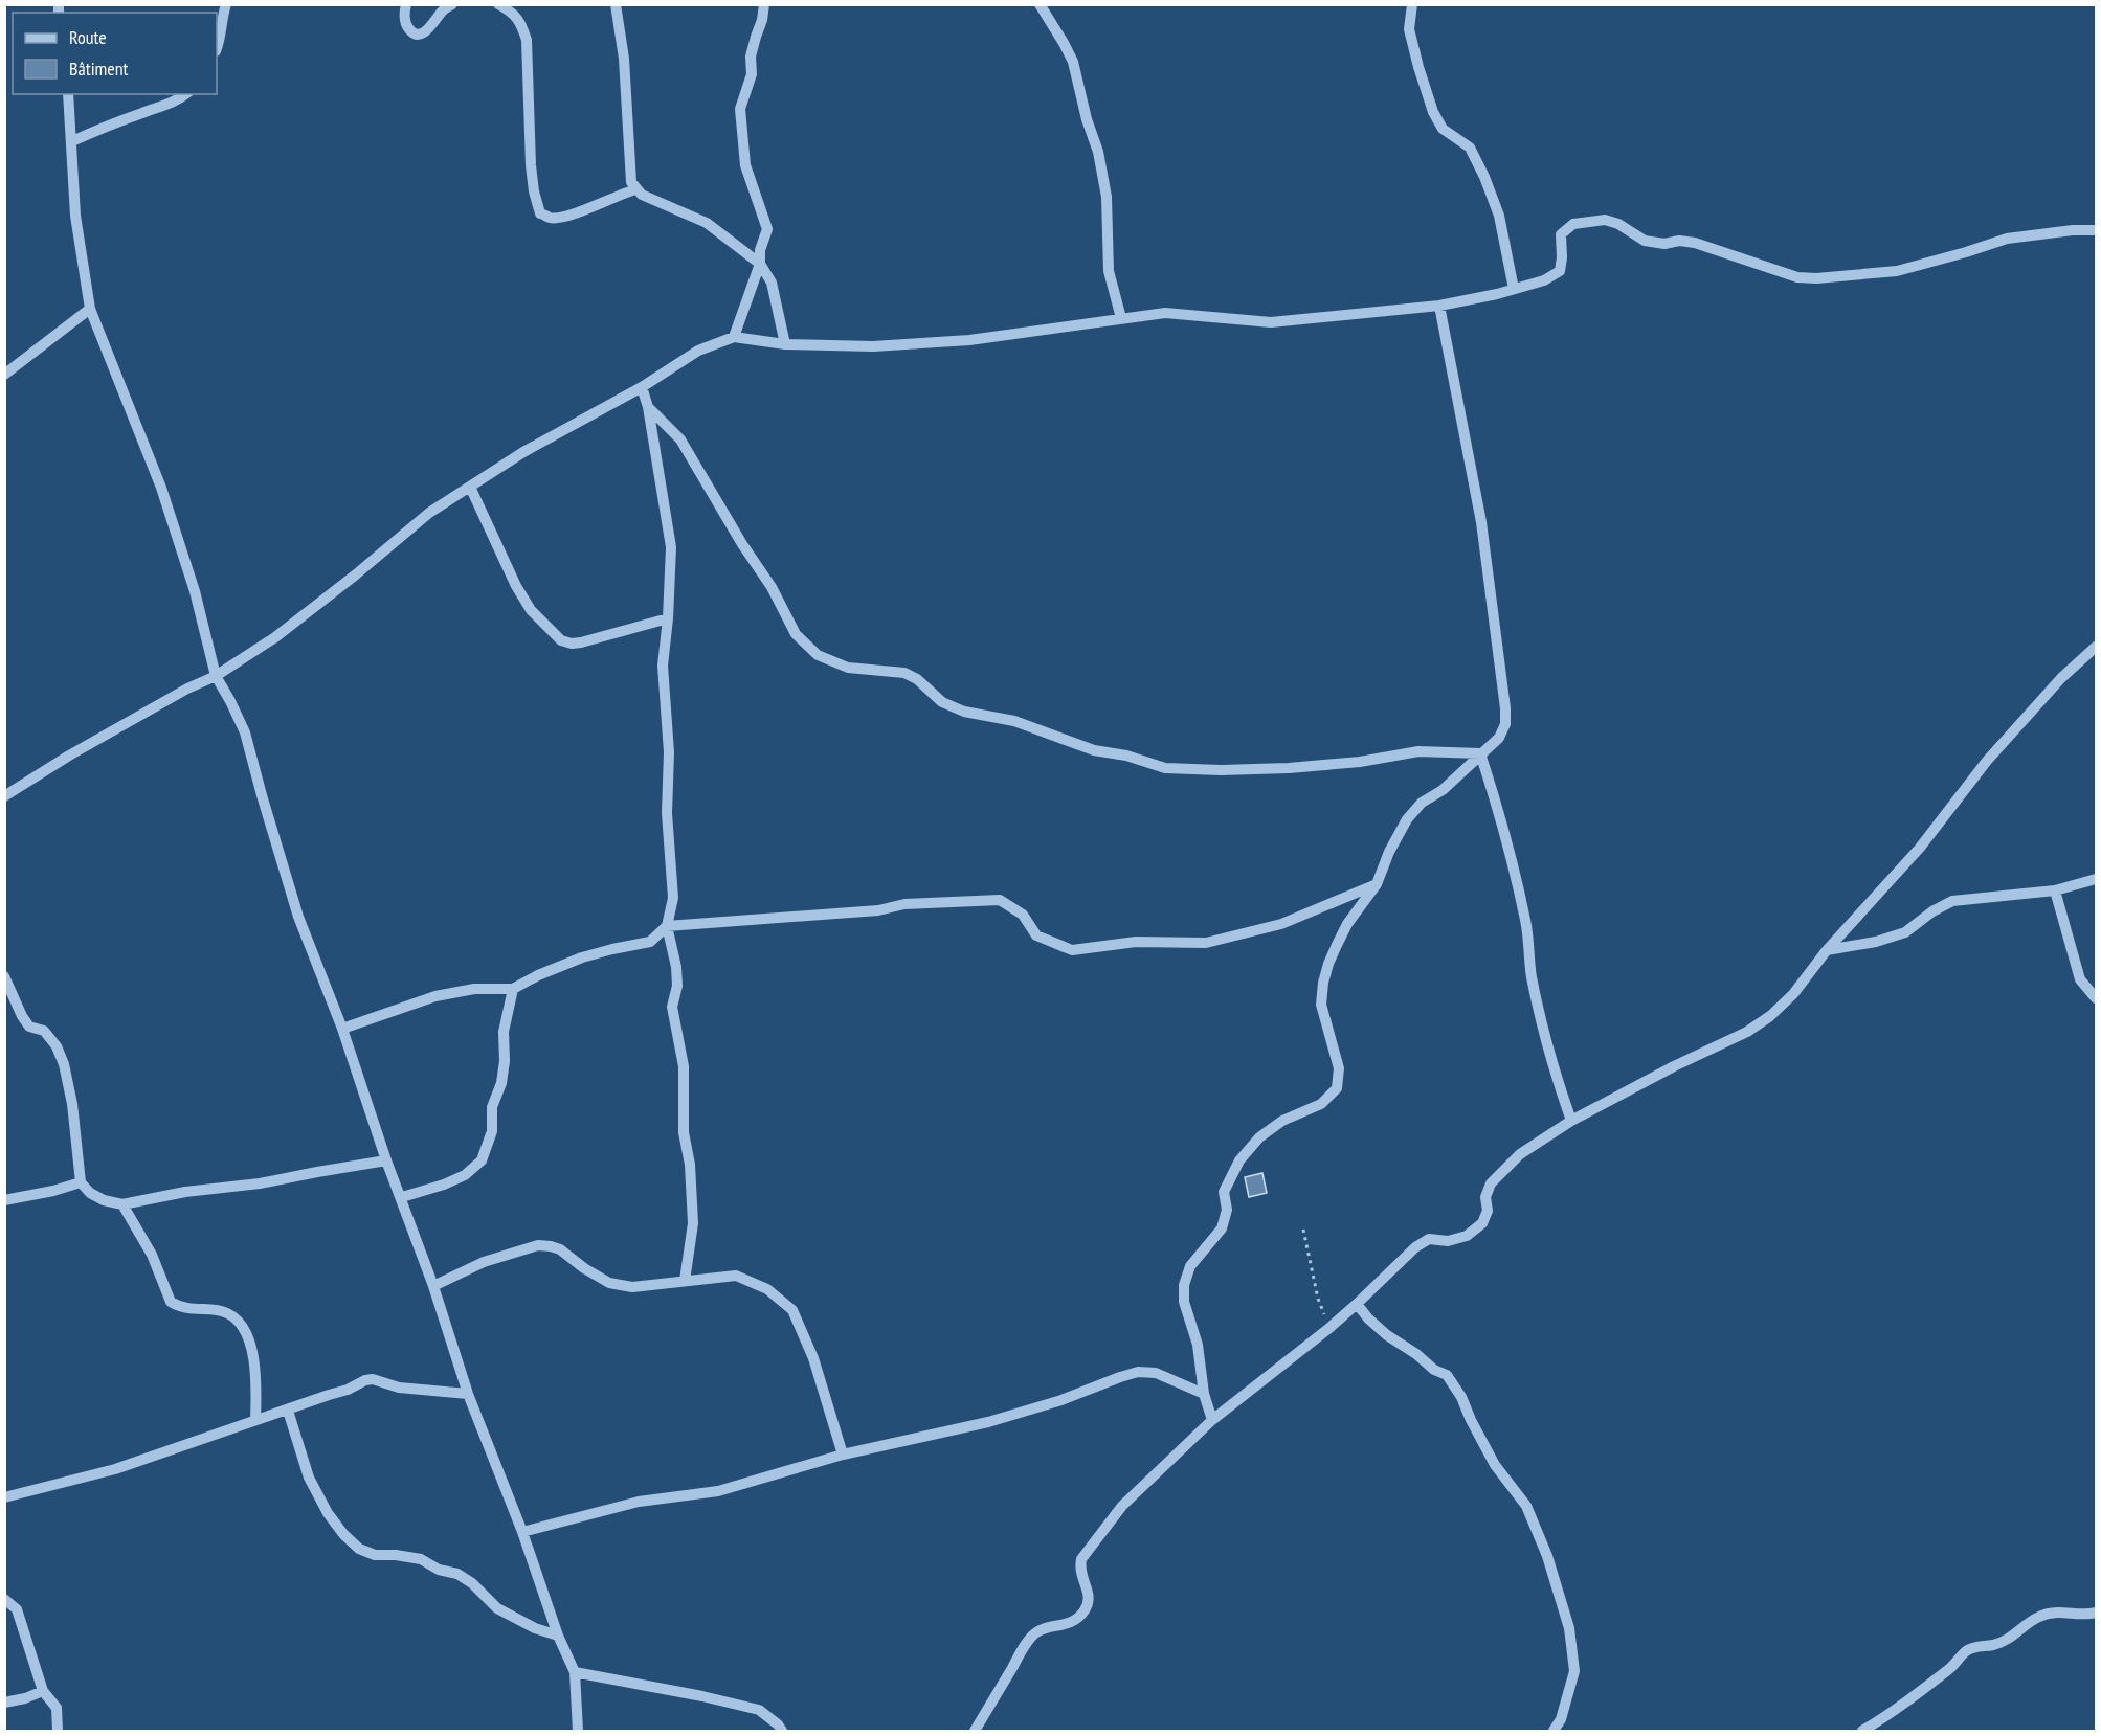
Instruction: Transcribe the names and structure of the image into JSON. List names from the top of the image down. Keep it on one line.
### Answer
{"legend":["Route","Bâtiment"]}
